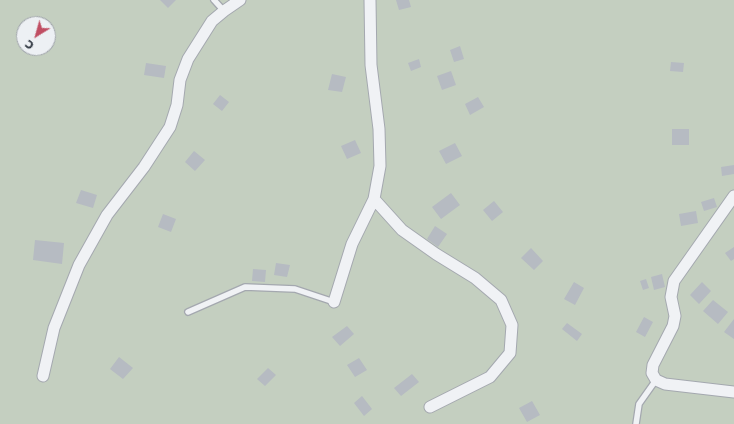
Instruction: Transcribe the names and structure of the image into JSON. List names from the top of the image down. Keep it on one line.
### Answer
{"north":"bottom left"}
